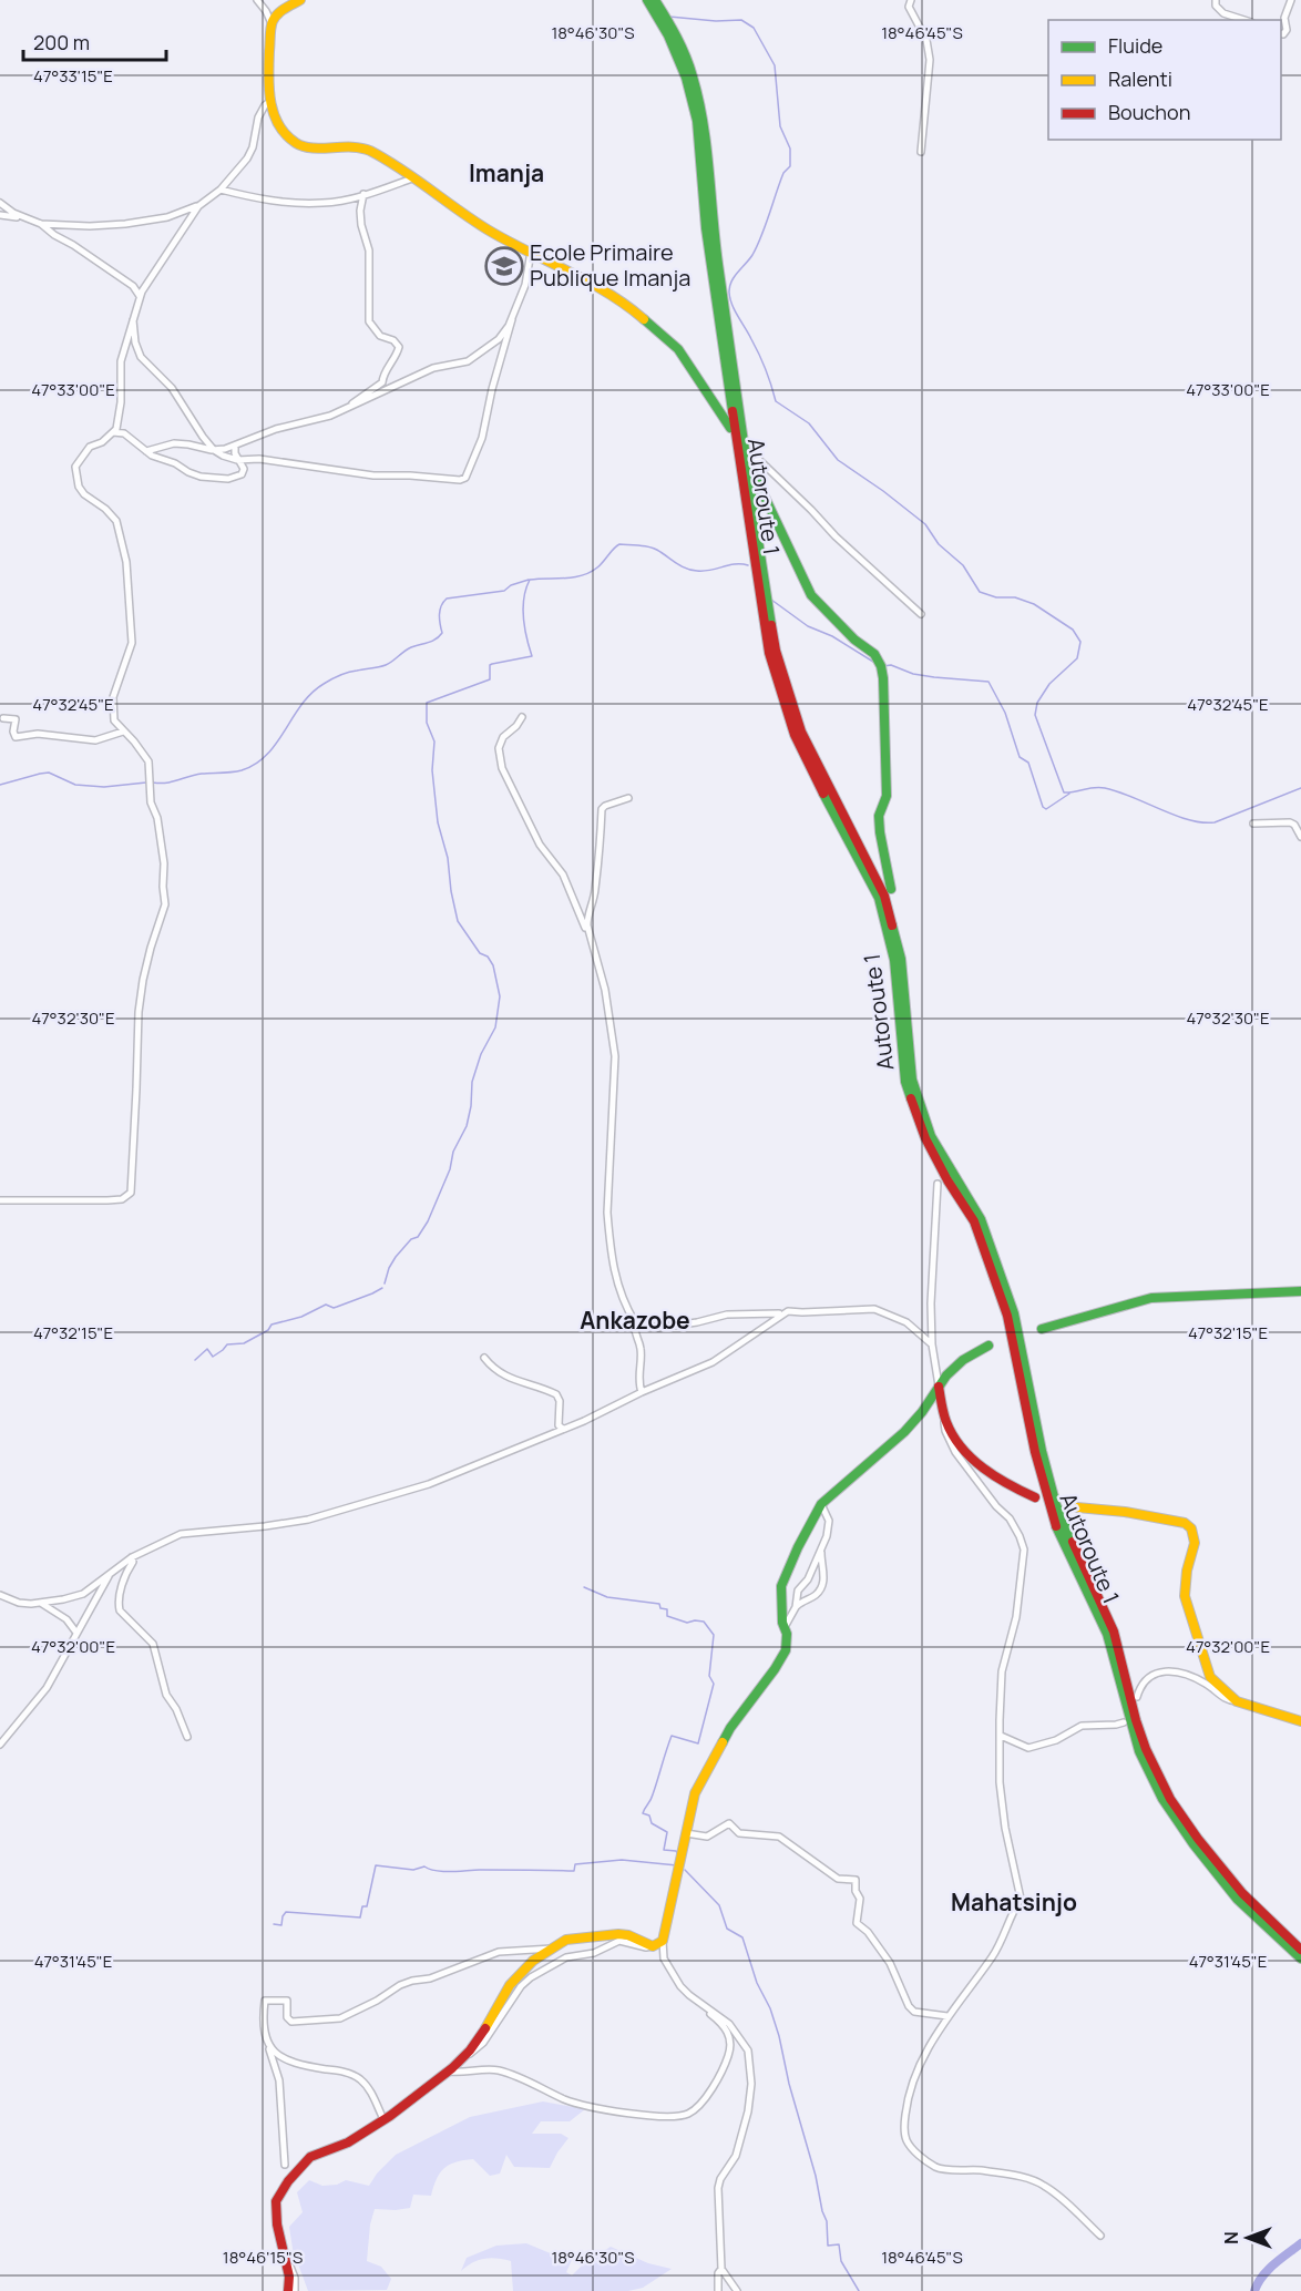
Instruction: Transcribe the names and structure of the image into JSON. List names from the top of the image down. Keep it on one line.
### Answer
{"streets":{"main road":["Autoroute 1"]},"districts":["Imanja","Ankazobe","Mahatsinjo"],"places":{"school or university":["Ecole Primaire Publique Imanja"]},"legend":["Fluide","Ralenti","Bouchon"],"scale_bar":"200 m","north":"left","coordinates":["18°46'30\"S","18°46'45\"S","47°33'15\"E","47°33'00\"E","47°32'45\"E","47°32'30\"E","47°32'15\"E","47°32'00\"E","47°31'45\"E","18°46'15\"S"]}
